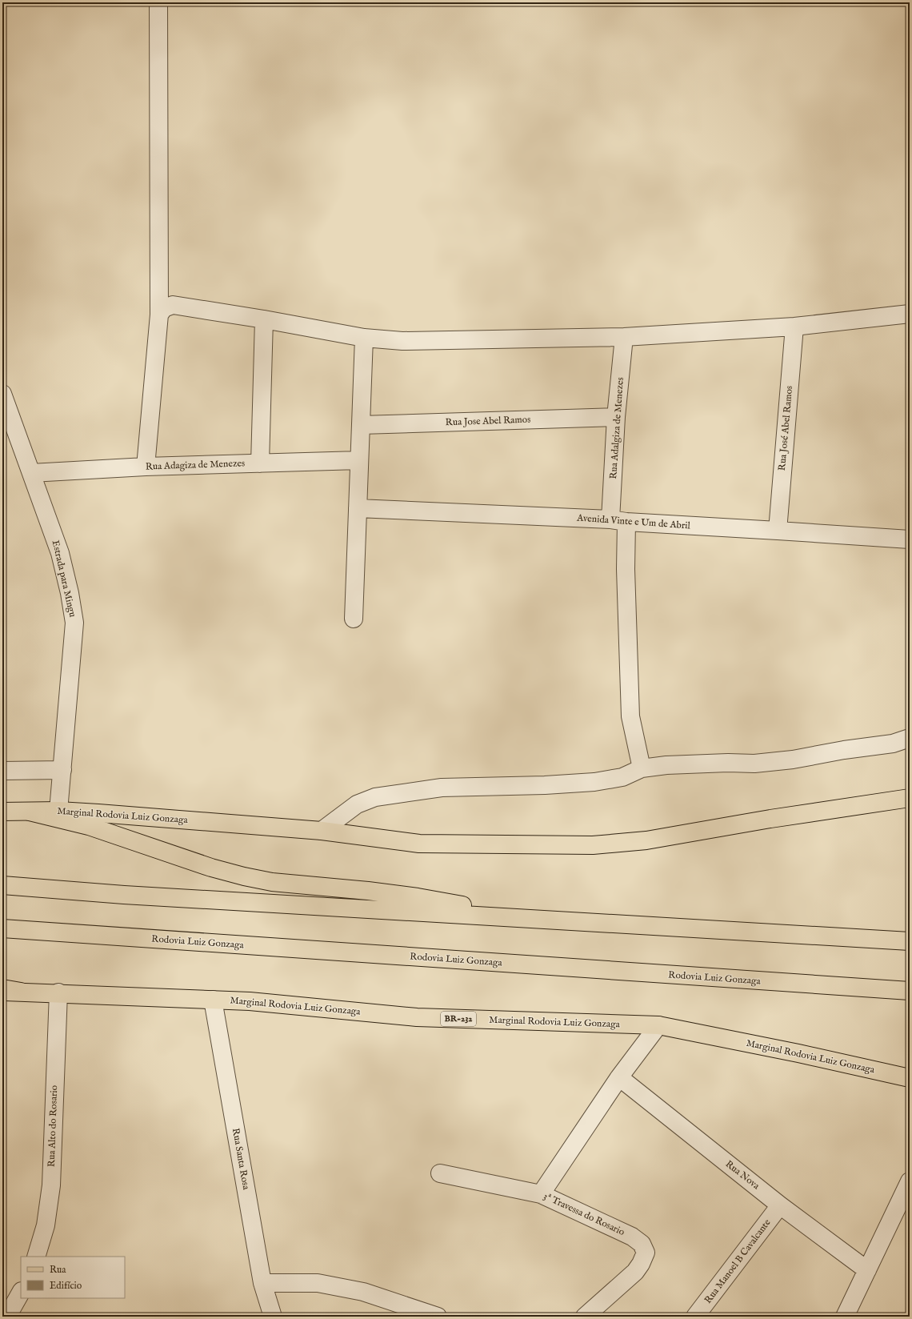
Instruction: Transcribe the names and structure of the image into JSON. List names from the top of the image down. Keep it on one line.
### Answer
{"streets":{"main road":["Marginal Rodovia Luiz Gonzaga","Rodovia Luiz Gonzaga","BR-232"],"street":["Rua Jose Abel Ramos","Rua Adalgiza de Menezes","Rua José Abel Ramos","Rua Adagiza de Menezes","Avenida Vinte e Um de Abril","Estrada para Mingu","Rua Alto do Rosario","Rua Santa Rosa","Rua Nova","3ª Travessa do Rosario","Rua Manoel B Cavalcante"]},"crossings":[["Rua Jose Abel Ramos","Rua Adalgiza de Menezes"],["Rua Adalgiza de Menezes","Avenida Vinte e Um de Abril"],["Rua José Abel Ramos","Avenida Vinte e Um de Abril"],["Rua Adagiza de Menezes","Estrada para Mingu"],["Estrada para Mingu","Marginal Rodovia Luiz Gonzaga"],["Marginal Rodovia Luiz Gonzaga","Rua Alto do Rosario"],["Marginal Rodovia Luiz Gonzaga","Rua Santa Rosa"],["Rua Nova","Rua Manoel B Cavalcante"]],"legend":["Rua","Edifício"]}
